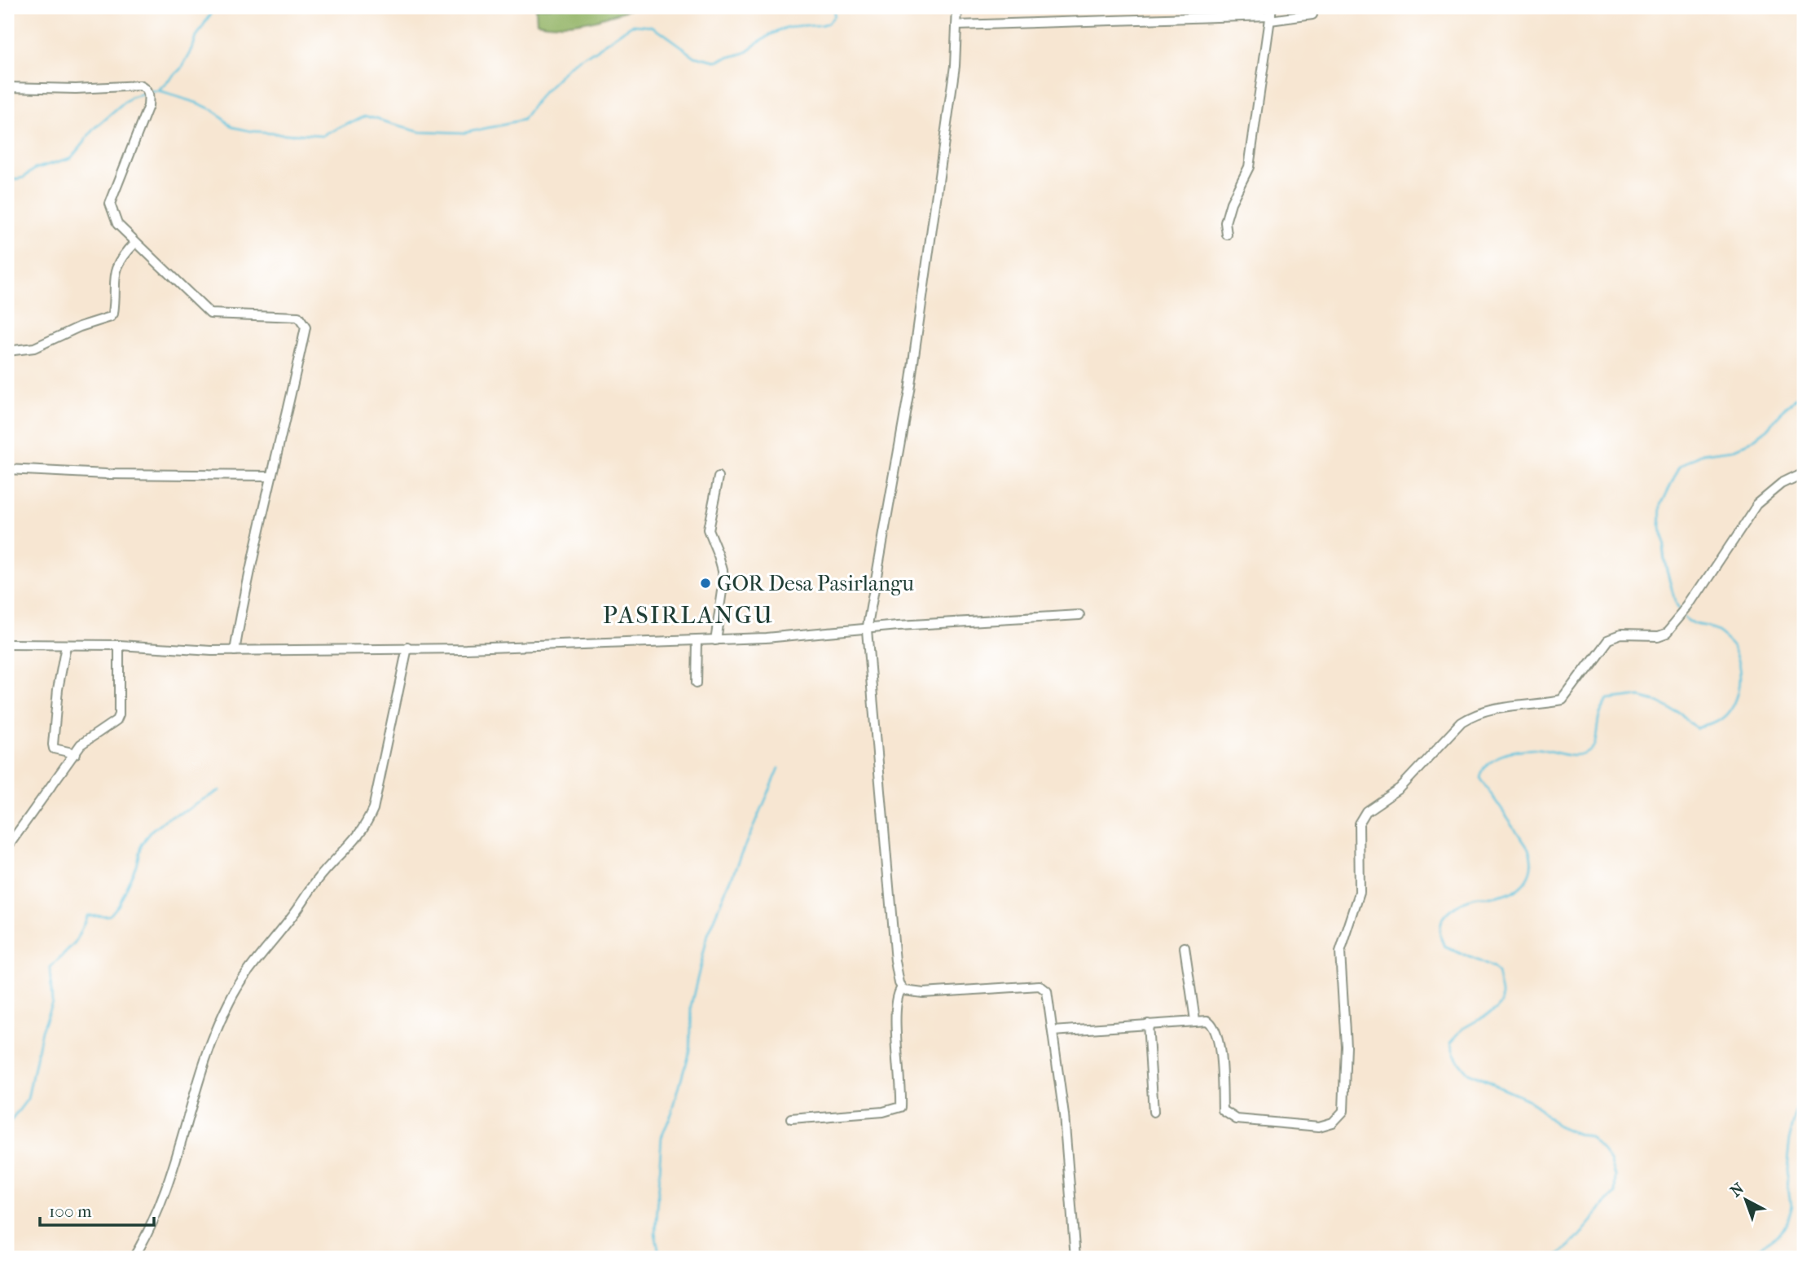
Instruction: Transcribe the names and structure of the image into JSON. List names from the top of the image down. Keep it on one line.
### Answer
{"districts":["PASIRLANGU"],"places":["GOR Desa Pasirlangu"],"scale_bar":"100 m","north":"top left"}
